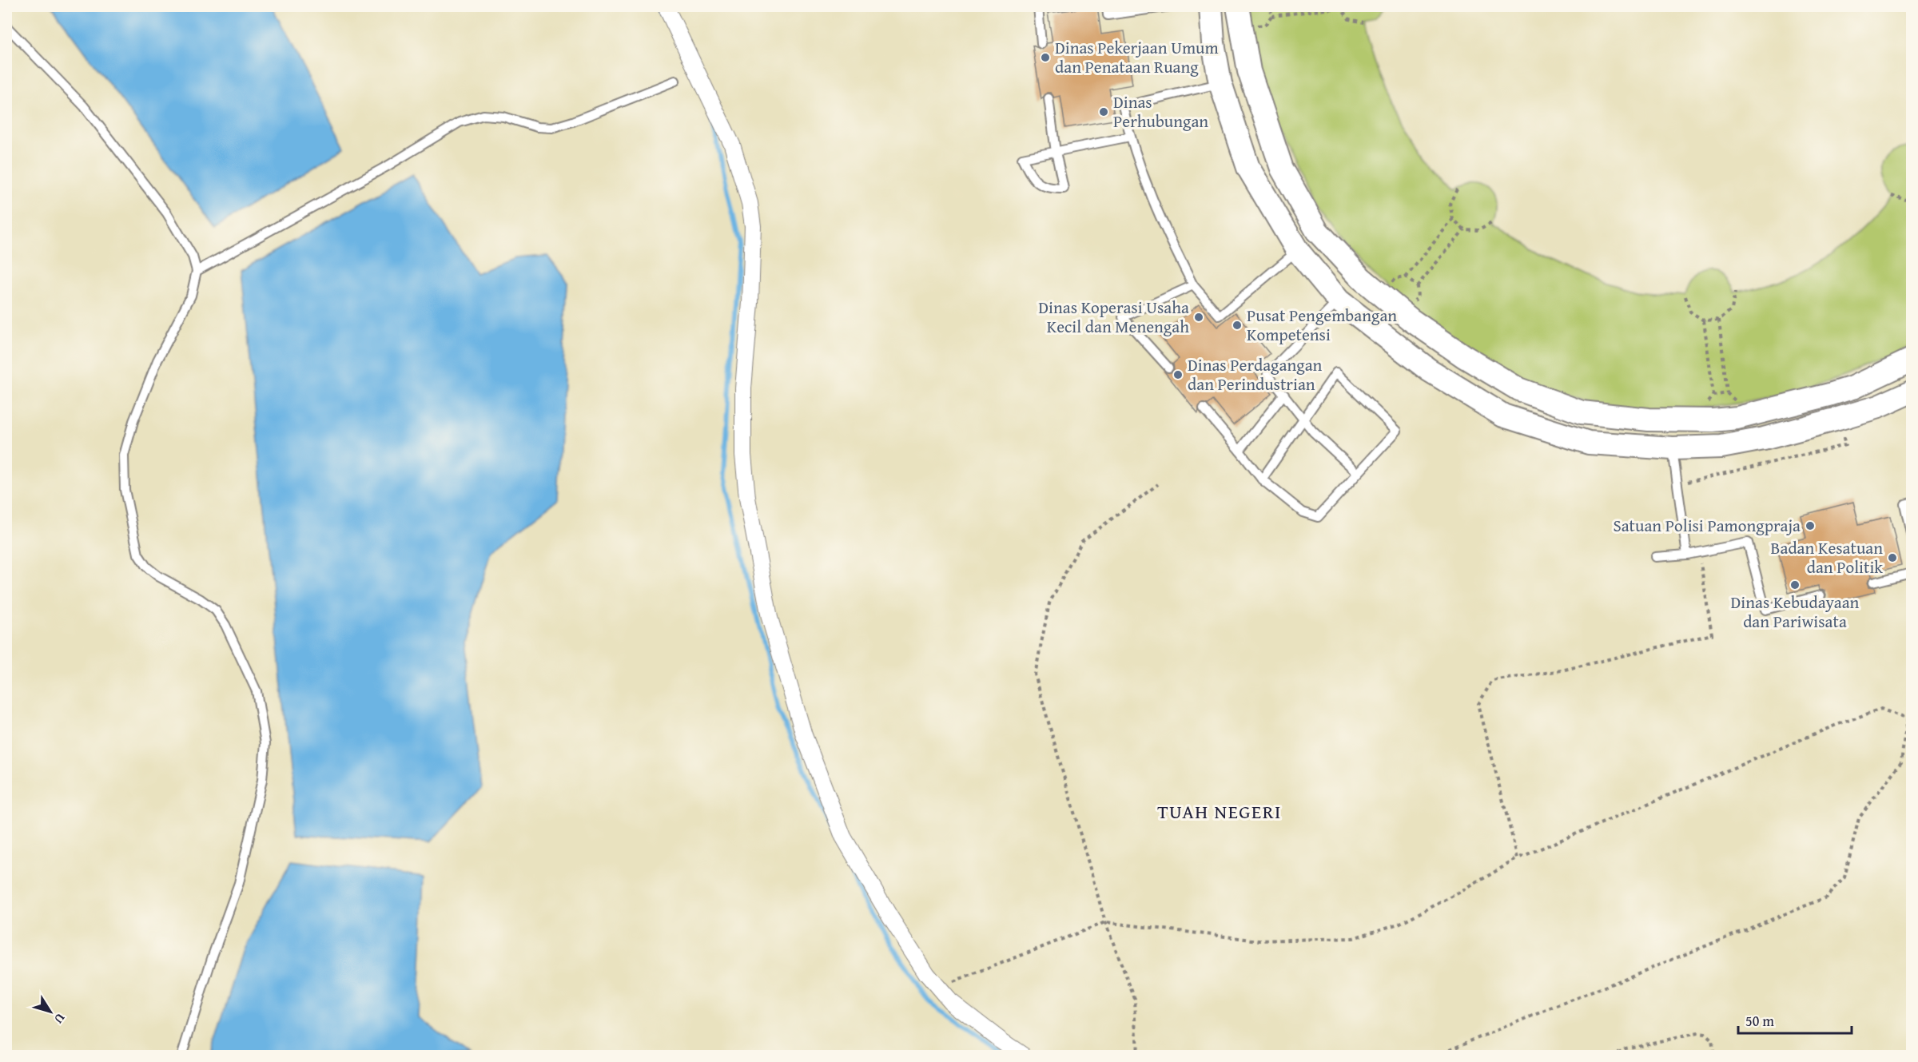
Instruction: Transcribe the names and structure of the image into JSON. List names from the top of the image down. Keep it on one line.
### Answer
{"districts":["TUAH NEGERI"],"places":["Dinas Pekerjaan Umum dan Penataan Ruang","Dinas Perhubungan","Dinas Koperasi Usaha Kecil dan Menengah","Pusat Pengembangan Kompetensi","Dinas Perdagangan dan Perindustrian","Satuan Polisi Pamongpraja","Badan Kesatuan dan Politik","Dinas Kebudayaan dan Pariwisata"],"scale_bar":"50 m","north":"bottom right"}
